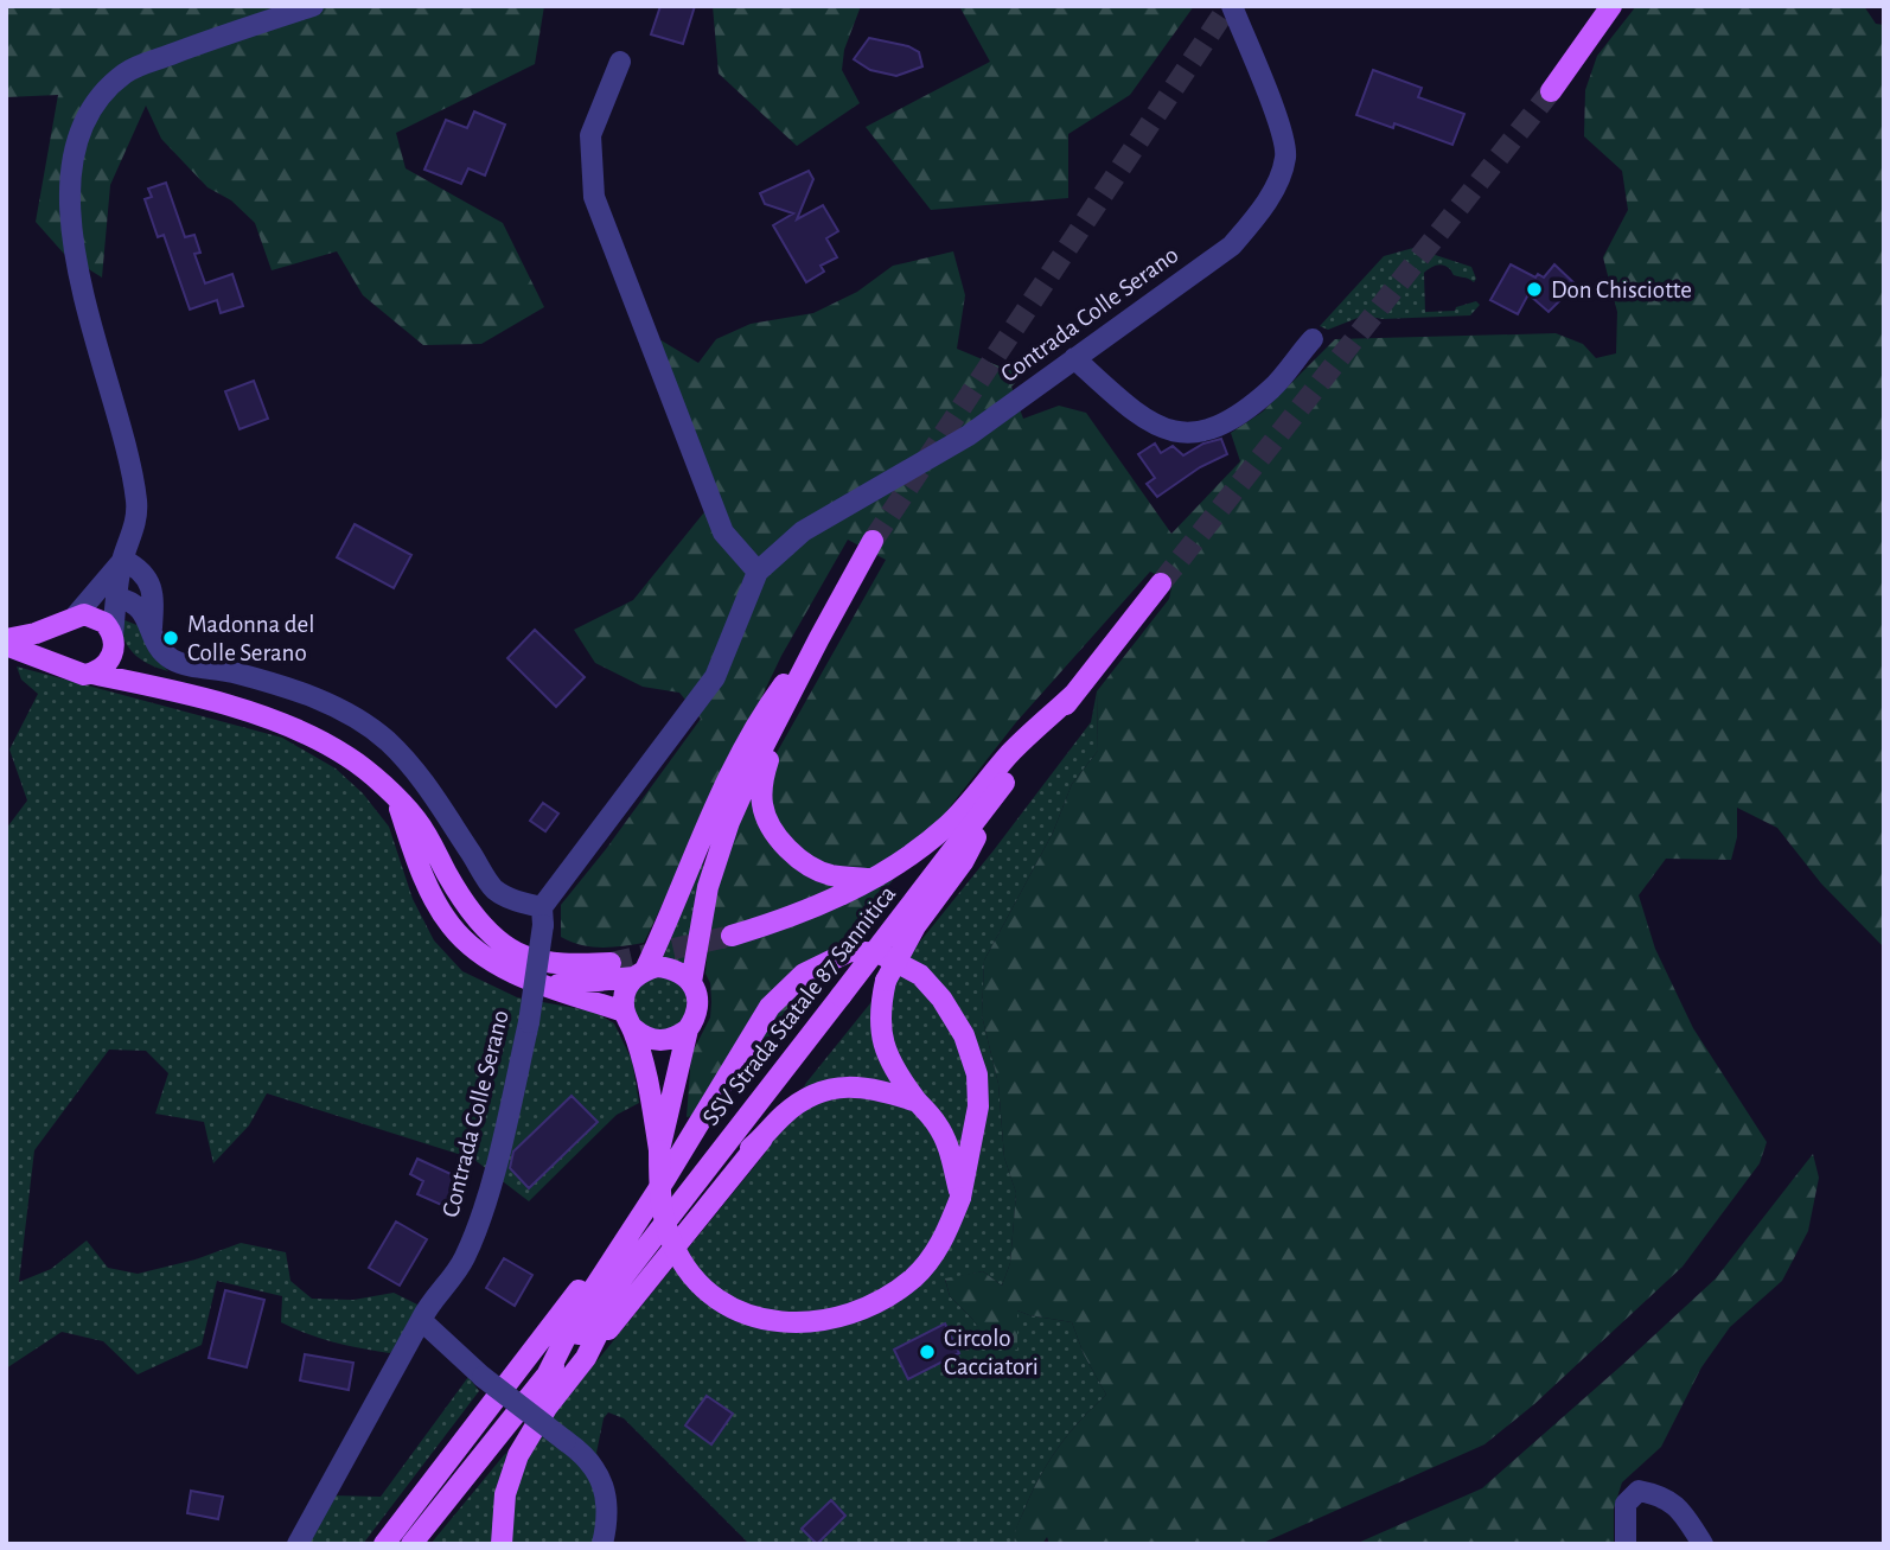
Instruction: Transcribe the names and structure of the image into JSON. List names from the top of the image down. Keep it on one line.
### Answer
{"streets":{"main road":["SSV Strada Statale 87 Sannitica"],"street":["Contrada Colle Serano"]},"places":["Don Chisciotte","Madonna del Colle Serano","Circolo Cacciatori"]}
